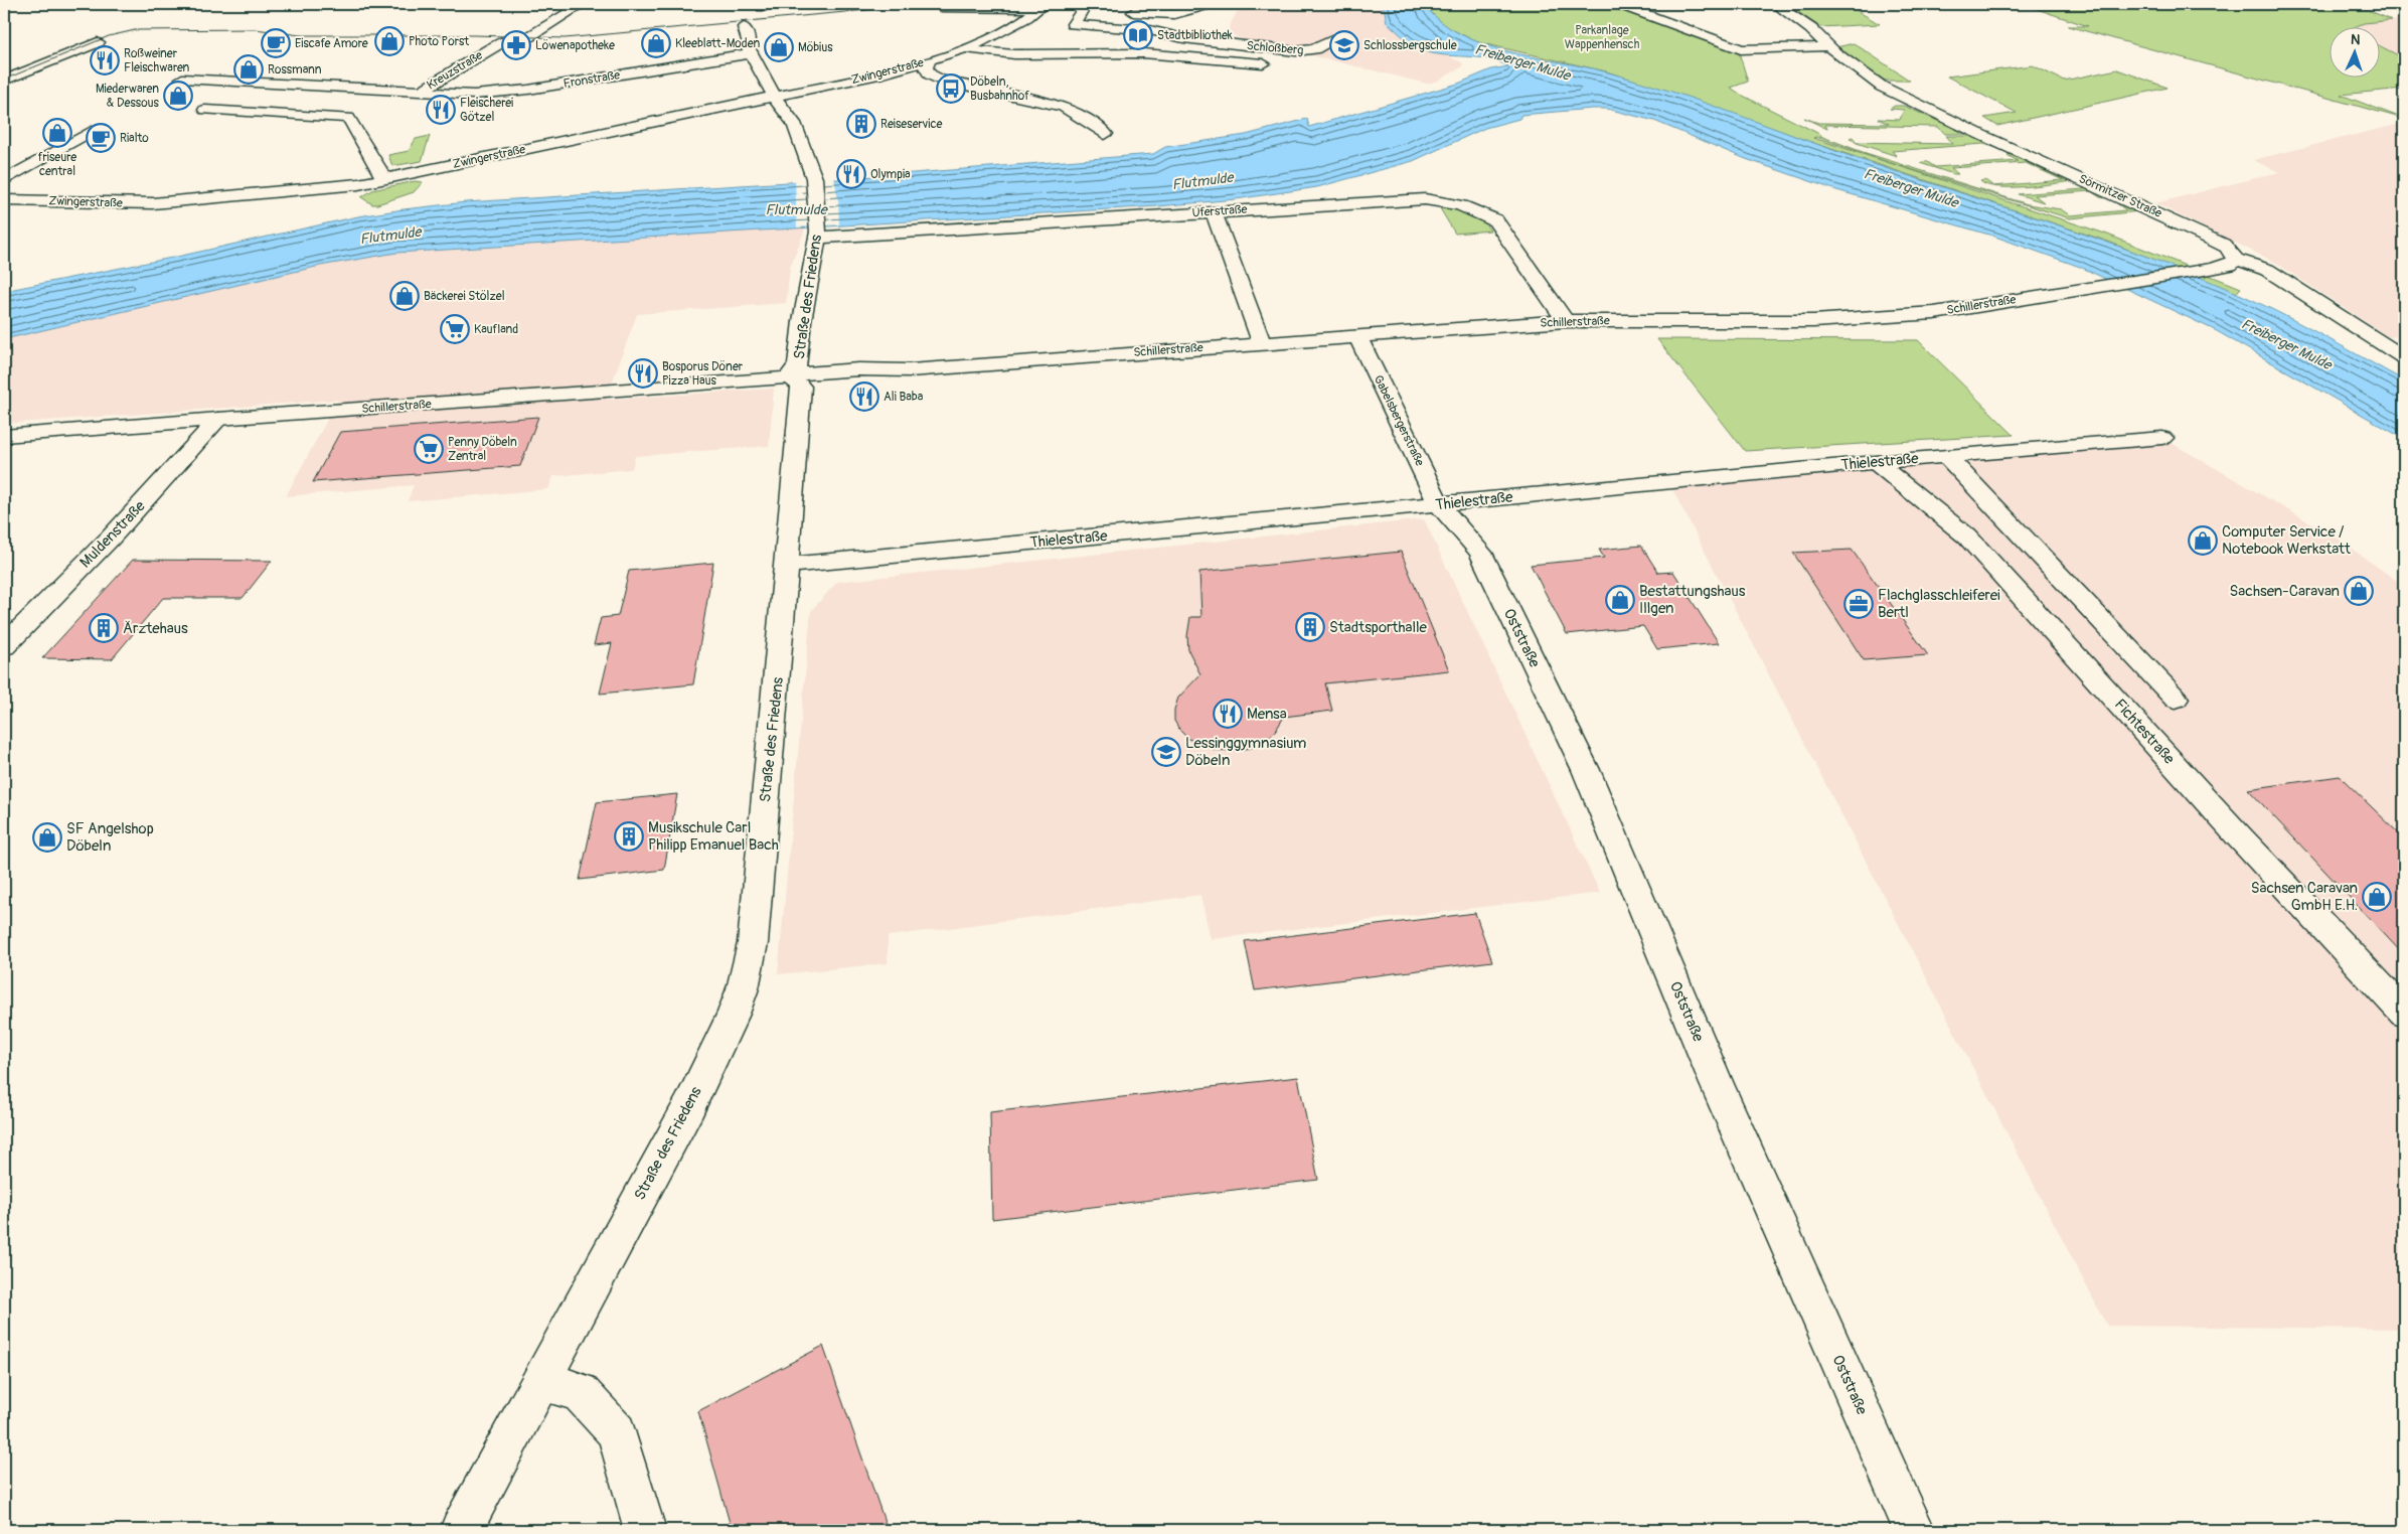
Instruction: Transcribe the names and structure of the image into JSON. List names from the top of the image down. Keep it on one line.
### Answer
{"streets":{"street":["Schloßberg","Kreuzstraße","Zwingerstraße","Fronstraße","Sörmitzer Straße","Uferstraße","Straße des Friedens","Schillerstraße","Gabelsbergerstraße","Thielestraße","Muldenstraße","Oststraße","Fichtestraße"]},"crossings":[["Kreuzstraße","Fronstraße"],["Zwingerstraße","Straße des Friedens"],["Fronstraße","Straße des Friedens"],["Sörmitzer Straße","Schillerstraße"],["Uferstraße","Straße des Friedens"],["Uferstraße","Schillerstraße"],["Straße des Friedens","Schillerstraße"],["Straße des Friedens","Thielestraße"],["Schillerstraße","Gabelsbergerstraße"],["Schillerstraße","Muldenstraße"],["Gabelsbergerstraße","Thielestraße"],["Gabelsbergerstraße","Oststraße"],["Thielestraße","Oststraße"],["Thielestraße","Fichtestraße"]],"water":["Freiberger Mulde","Flutmulde"],"parks":["Parkanlage Wappenhensch"],"places":{"library":["Stadtbibliothek"],"shop":["Photo Porst","Kleeblatt-Moden","Möbius","Rossmann","Miederwaren & Dessous","friseure central","Bäckerei Stölzel","Computer Service / Notebook Werkstatt","Sachsen-Caravan","Bestattungshaus Illgen","SF Angelshop Döbeln","Sachsen Caravan GmbH E.H."],"cafe":["Eiscafe Amore","Rialto"],"pharmacy":["Löwenapotheke"],"school or university":["Schlossbergschule","Lessinggymnasium Döbeln"],"restaurant":["Roßweiner Fleischwaren","Fleischerei Götzel","Olympia","Bosporus Döner Pizza Haus","Ali Baba","Mensa"],"bus stop":["Döbeln, Busbahnhof"],"building":["Reiseservice","Stadtsporthalle","Ärztehaus","Musikschule Carl Philipp Emanuel Bach"],"supermarket":["Kaufland","Penny Döbeln Zentral"],"office":["Flachglasschleiferei Bertl"]},"north":"top"}
